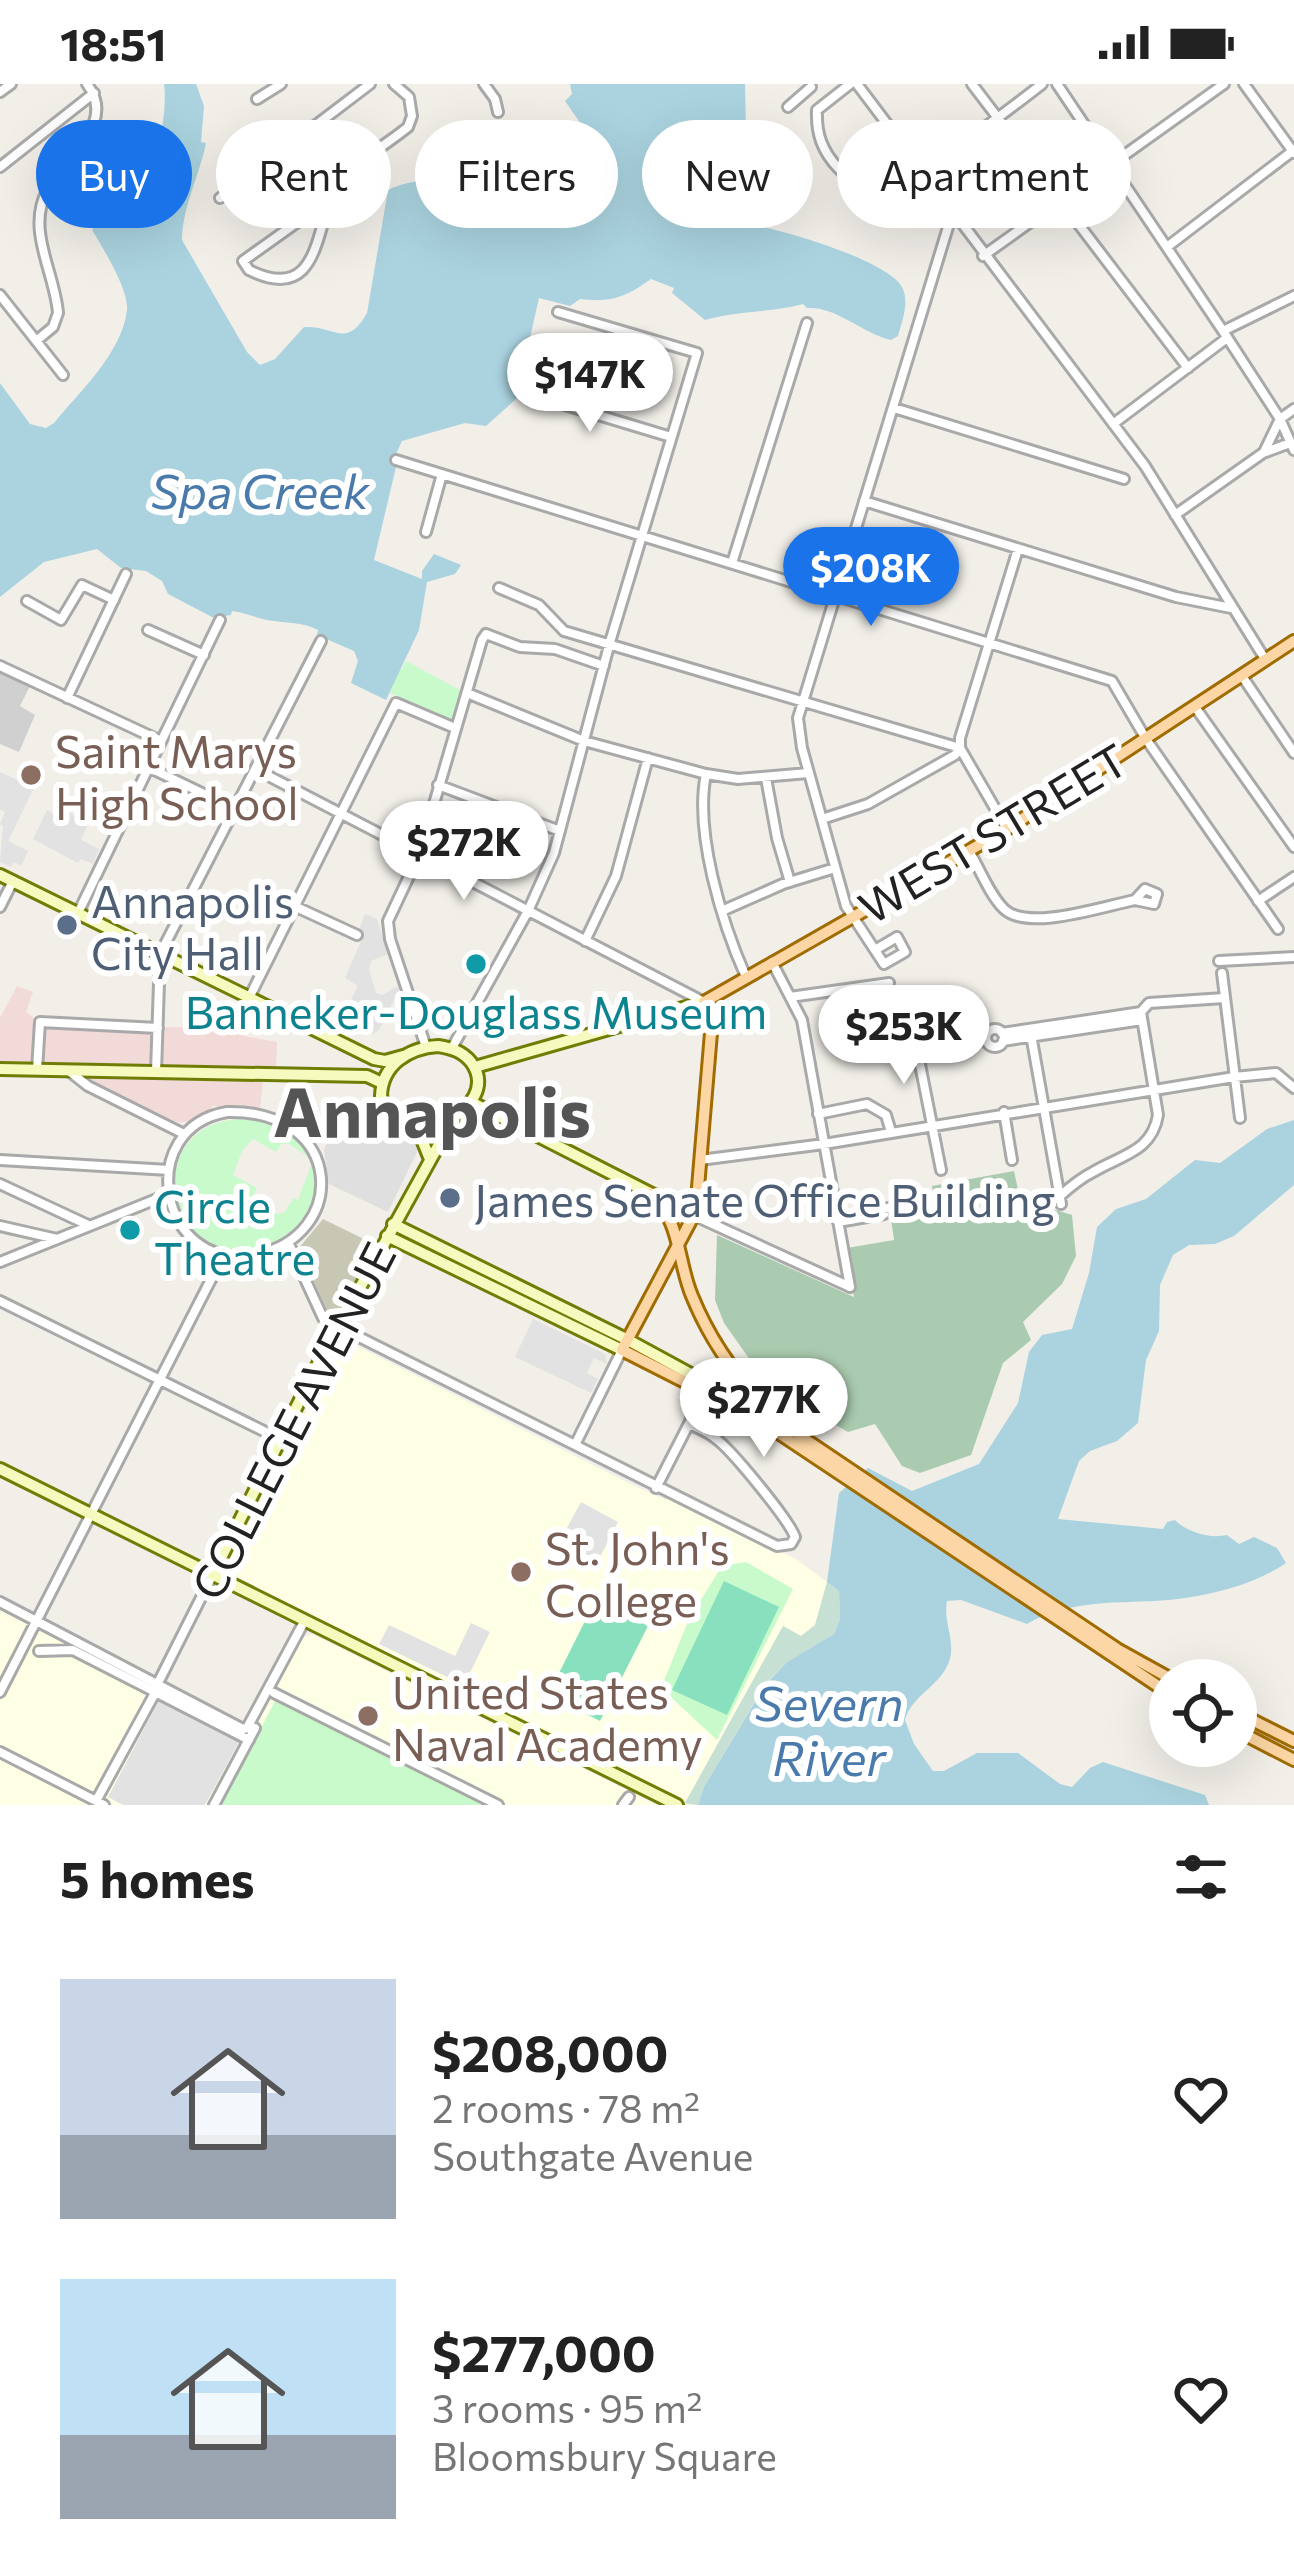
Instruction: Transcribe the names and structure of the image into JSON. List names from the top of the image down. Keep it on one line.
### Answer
{"streets":{"main road":["WEST STREET","COLLEGE AVENUE"]},"crossings":[["WEST STREET","COLLEGE AVENUE"]],"districts":["Annapolis"],"water":["Spa Creek","Severn River"],"places":["Saint Marys High School","Annapolis City Hall","Banneker-Douglass Museum","James Senate Office Building","Circle Theatre","St. John's College","United States Naval Academy"],"page":{"status":"18:51","chip":["Buy","Rent","Filters","New","Apartment"],"price":["$147K","$208K","$272K","$253K","$277K"],"heading":"5 homes","list":[{"name":"$208,000","note":"2 rooms · 78 m² · Southgate Avenue"},{"name":"$277,000","note":"3 rooms · 95 m² · Bloomsbury Square"}]}}
